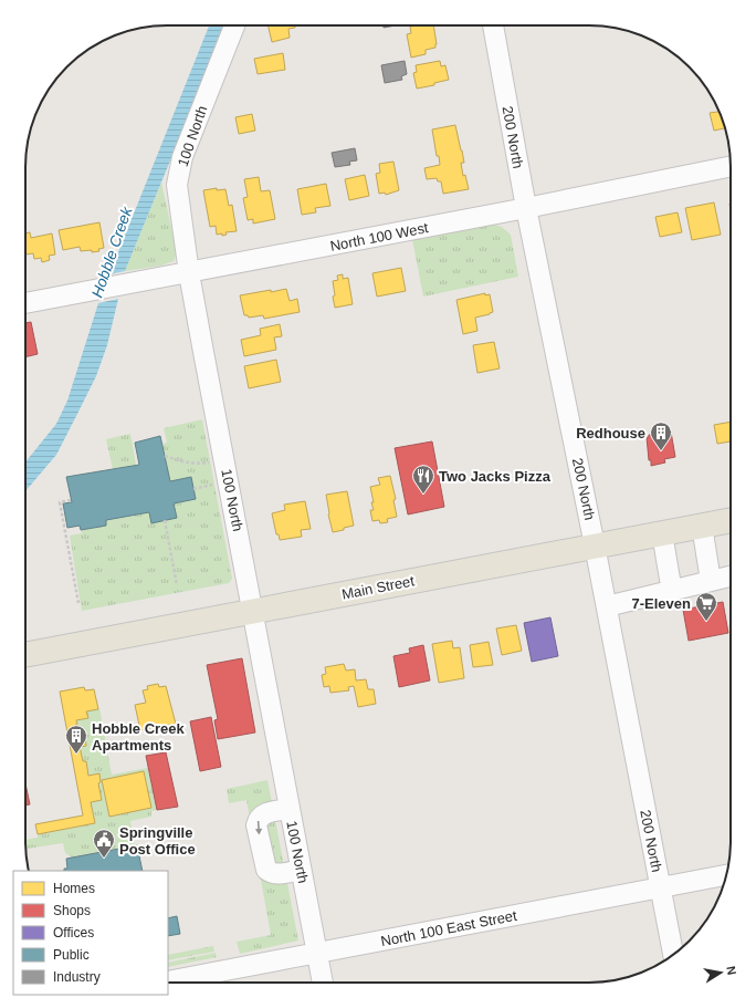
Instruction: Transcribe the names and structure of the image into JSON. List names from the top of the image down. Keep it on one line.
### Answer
{"streets":{"main road":["Main Street"],"street":["100 North","200 North","North 100 West","North 100 East Street"]},"crossings":[["100 North","North 100 West"],["100 North","Main Street"],["100 North","North 100 East Street"],["200 North","North 100 West"],["200 North","Main Street"],["200 North","North 100 East Street"]],"water":["Hobble Creek"],"places":{"building":["Redhouse","Hobble Creek Apartments"],"restaurant":["Two Jacks Pizza"],"supermarket":["7-Eleven"],"public building":["Springville Post Office"]},"legend":["Homes","Shops","Offices","Public","Industry"],"north":"right"}
